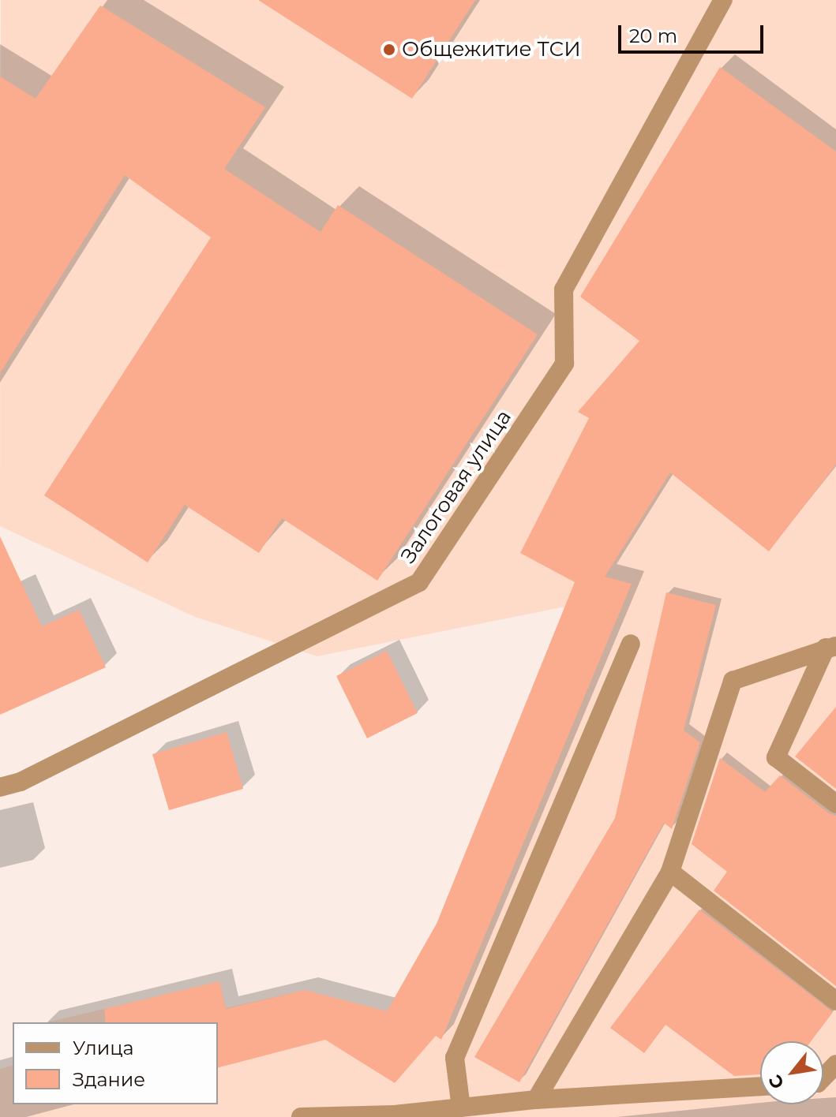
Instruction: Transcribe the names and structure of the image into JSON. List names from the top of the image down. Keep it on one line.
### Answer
{"streets":{"street":["Залоговая улица"]},"places":["Общежитие ТСИ"],"legend":["Улица","Здание"],"scale_bar":"20 m","north":"bottom left"}
